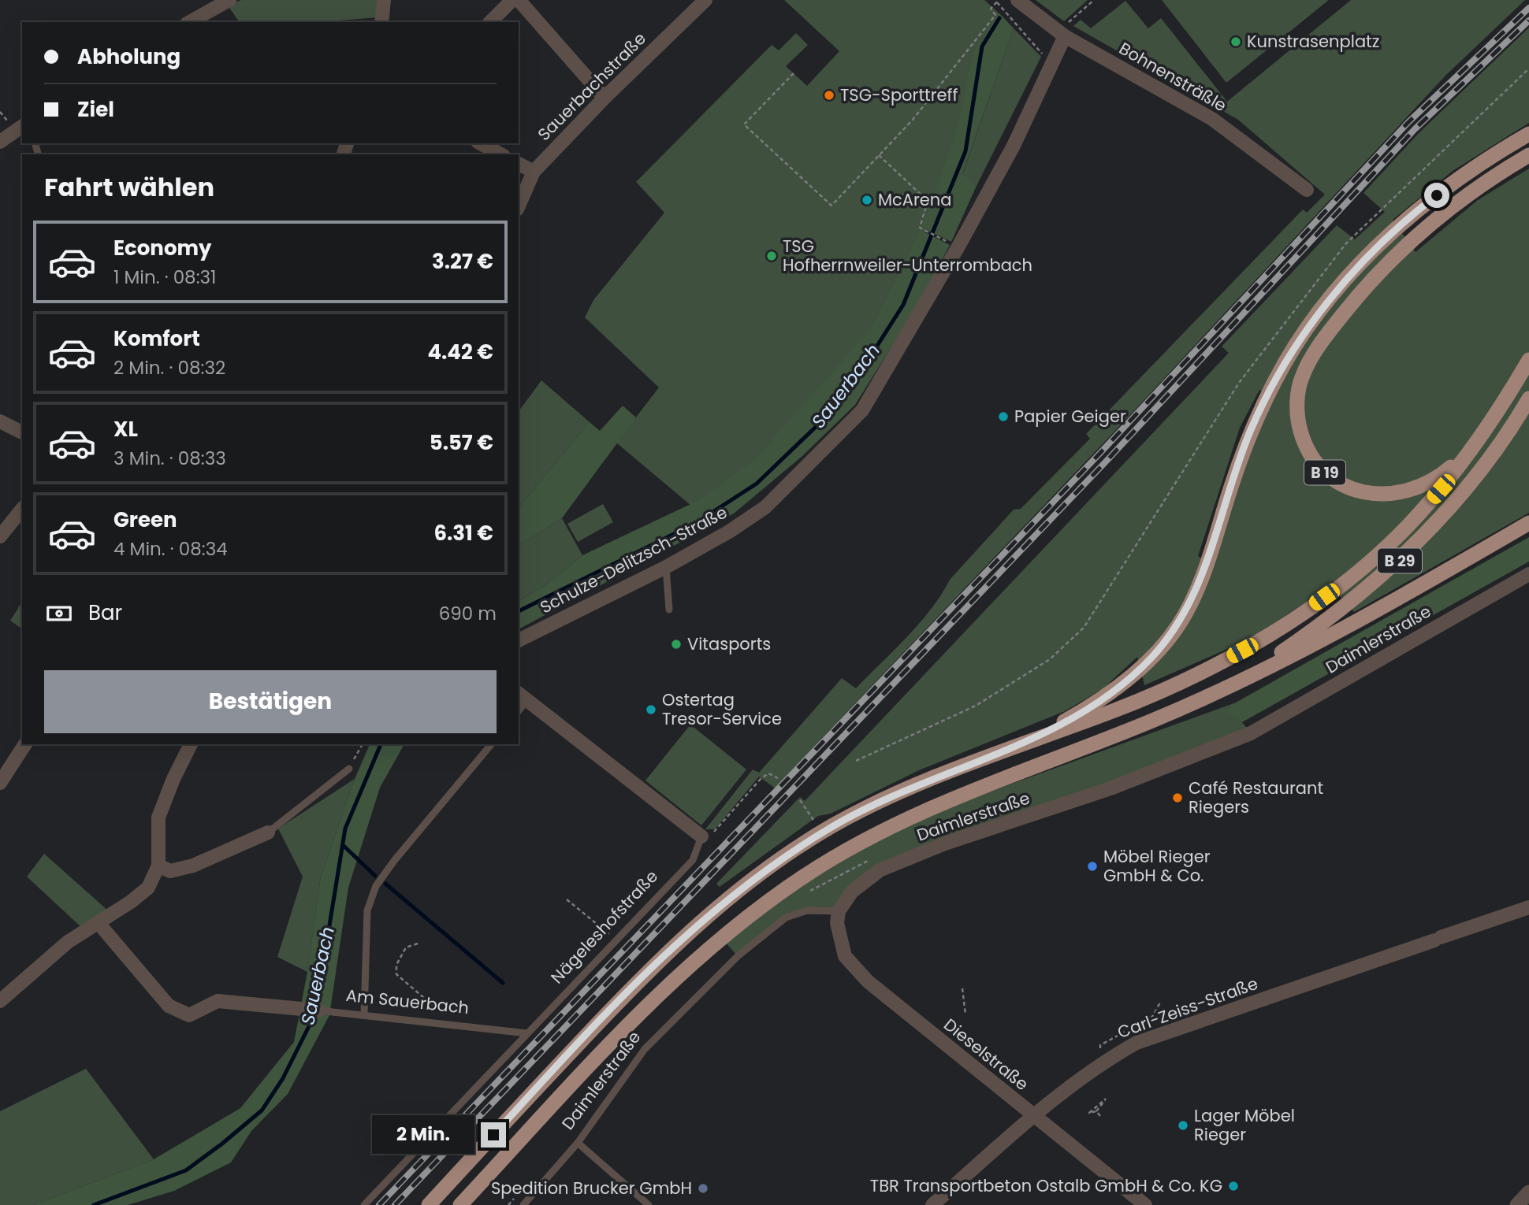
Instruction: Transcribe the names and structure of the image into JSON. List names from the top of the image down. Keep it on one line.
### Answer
{"streets":{"highway":["B 19","B 29"],"street":["Bohnensträßle","Sauerbachstraße","Schulze-Delitzsch-Straße","Daimlerstraße","Am Sauerbach","Carl-Zeiss-Straße","Dieselstraße"],"lane":["Nägeleshofstraße"]},"crossings":[["Bohnensträßle","Schulze-Delitzsch-Straße"],["B 19","B 29"],["Daimlerstraße","Dieselstraße"],["Nägeleshofstraße","Am Sauerbach"],["Carl-Zeiss-Straße","Dieselstraße"]],"water":["Sauerbach"],"places":["Kunstrasenplatz","TSG-Sporttreff","McArena","TSG Hofherrnweiler-Unterrombach","Papier Geiger","Vitasports","Ostertag Tresor-Service","Café Restaurant Riegers","Möbel Rieger GmbH & Co.","Lager Möbel Rieger","TBR Transportbeton Ostalb GmbH & Co. KG","Spedition Brucker GmbH"],"page":{"banner":["Abholung","Ziel"],"heading":"Fahrt wählen","list":[{"name":"Economy","note":"1 Min. · 08:31","value":"3.27 €"},{"name":"Komfort","note":"2 Min. · 08:32","value":"4.42 €"},{"name":"XL","note":"3 Min. · 08:33","value":"5.57 €"},{"name":"Green","note":"4 Min. · 08:34","value":"6.31 €"}],"pay":["Bar","690 m"],"buttons":"Bestätigen","bubble":"2 Min."}}
